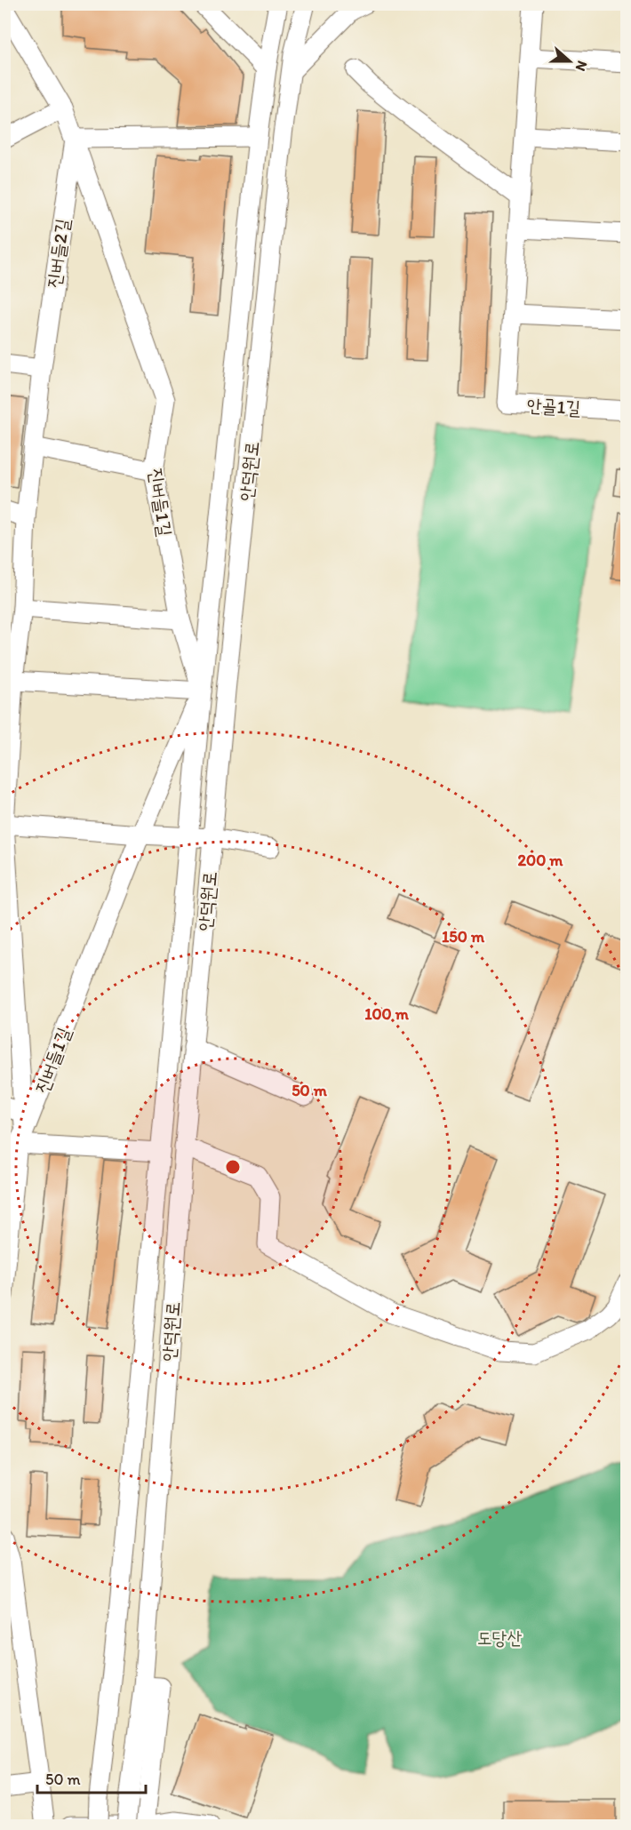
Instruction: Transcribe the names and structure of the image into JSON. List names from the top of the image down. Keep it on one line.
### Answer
{"streets":{"street":["진버들2길","안골1길","안덕원로","진버들1길"]},"crossings":[["진버들2길","진버들1길"],["안덕원로","진버들1길"]],"parks":["도당산"],"scale_bar":"50 m","north":"right","rings":["200 m","150 m","100 m","50 m"]}
